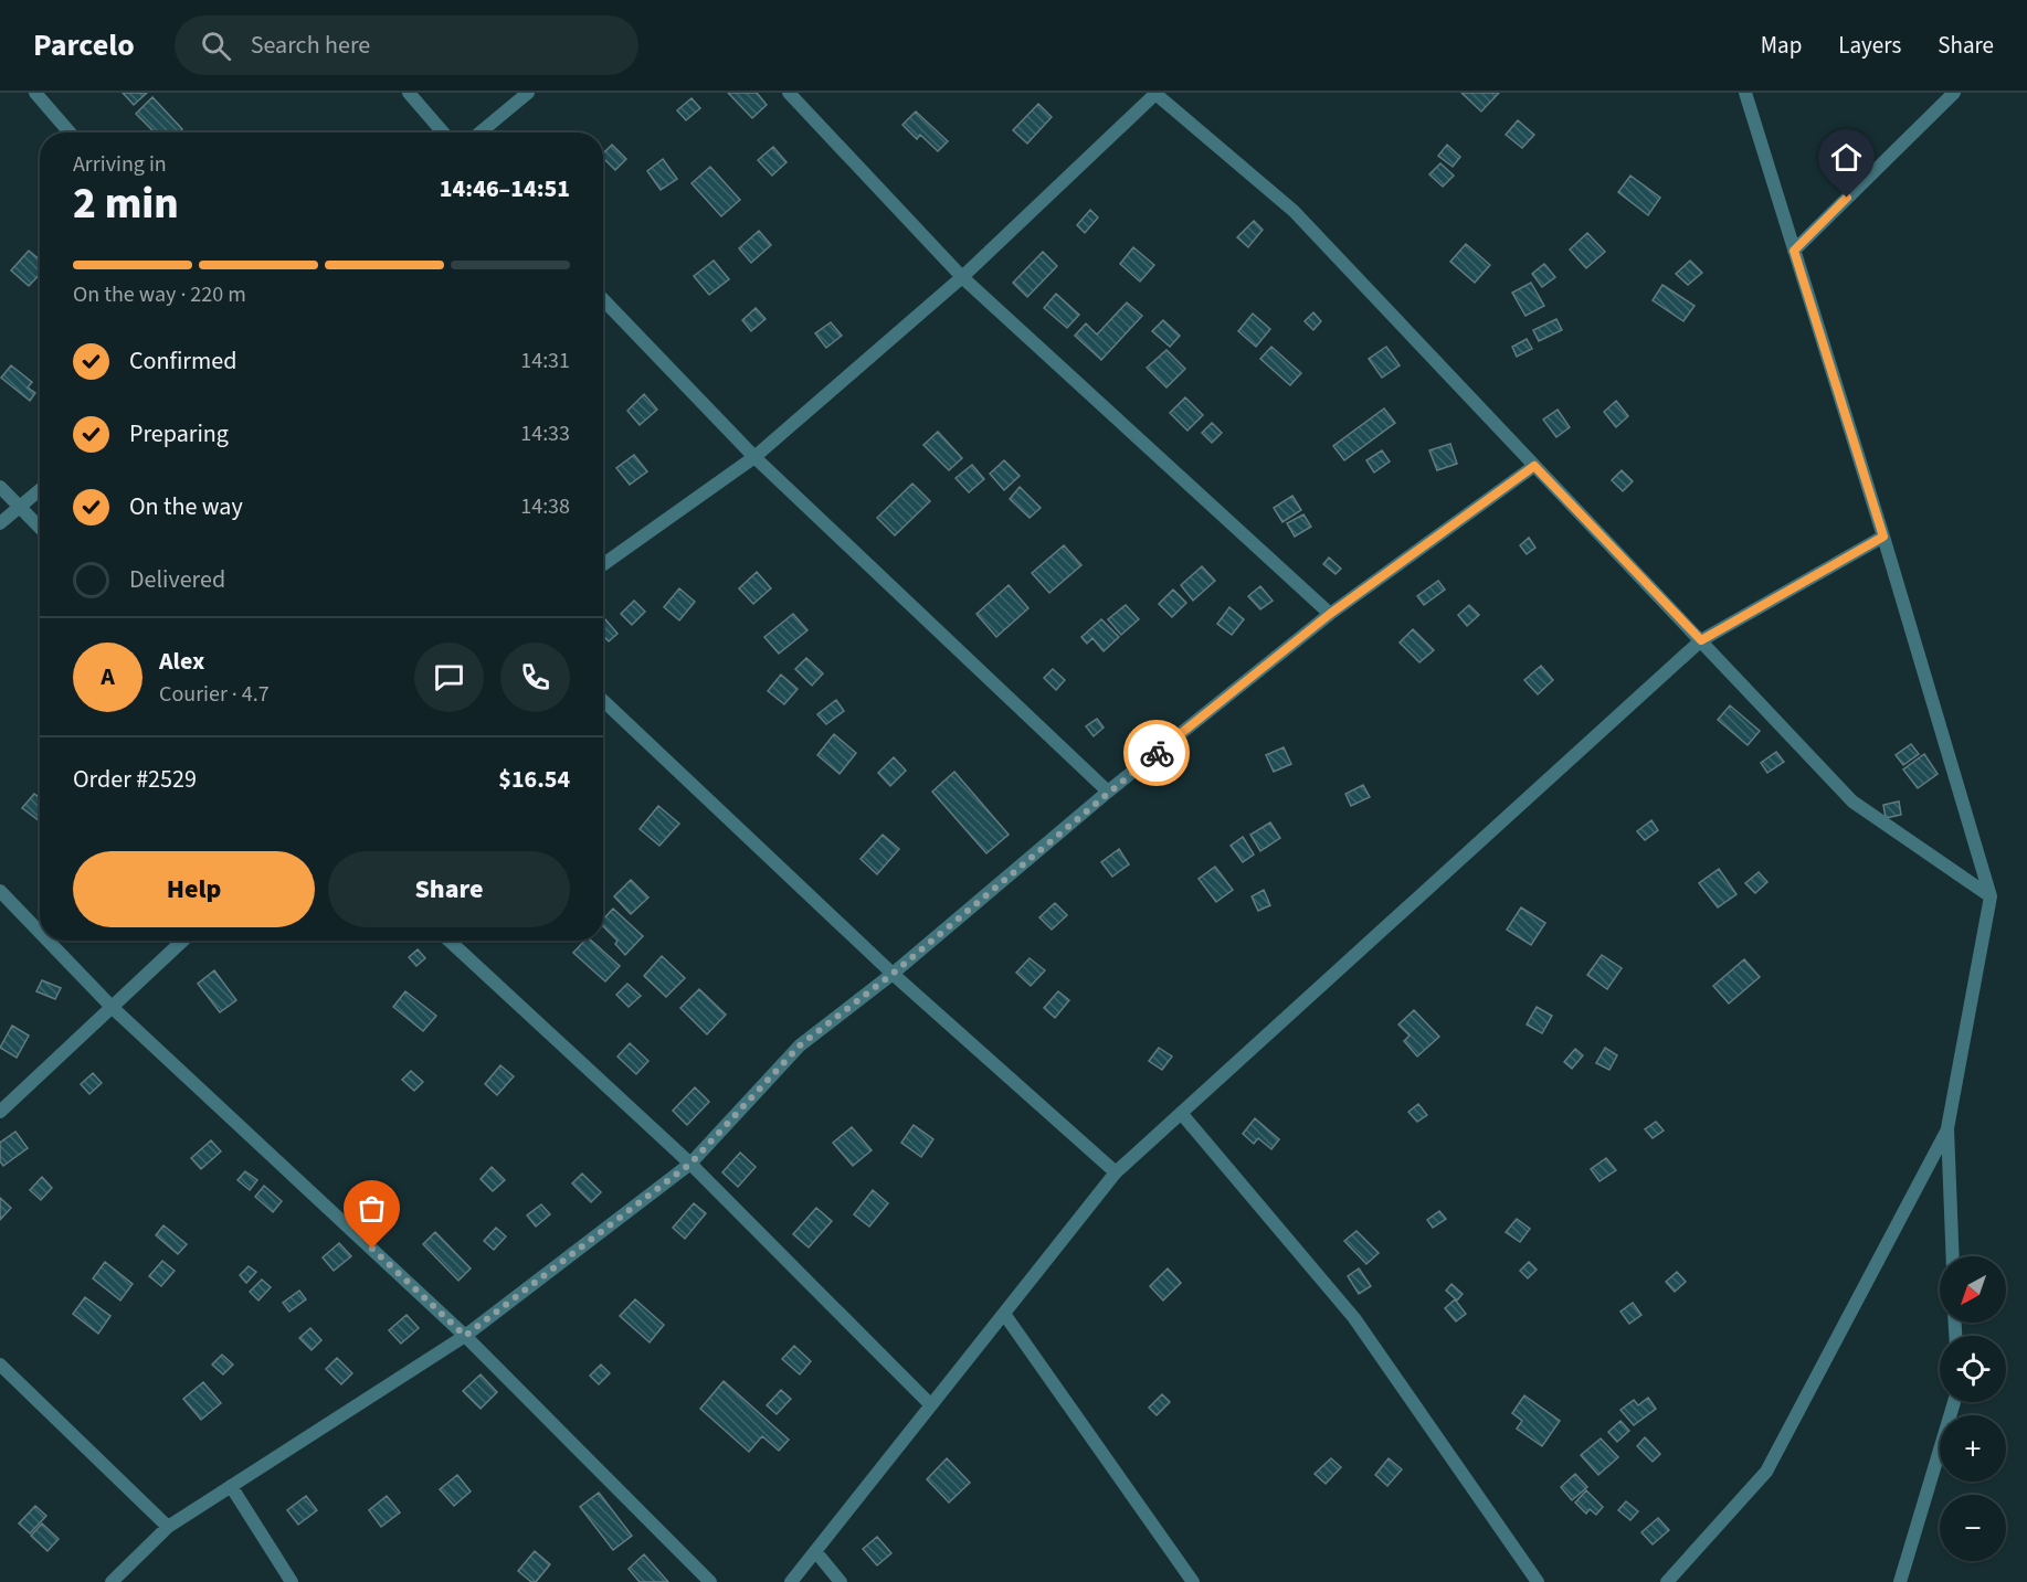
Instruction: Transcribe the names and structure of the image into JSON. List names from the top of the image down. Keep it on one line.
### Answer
{"north":"bottom left","page":{"header":"Parcelo","search":"Search here","nav":["Map","Layers","Share"],"heading":["2 min","Arriving in","14:46–14:51"],"panel":["Alex","Courier · 4.7","Order #2529","$16.54"],"bar":"On the way · 220 m","list":[["Confirmed","14:31"],["Preparing","14:33"],["On the way","14:38"],"Delivered"],"round":"A","buttons":["Help","Share"],"map_buttons":["+","−"]}}
